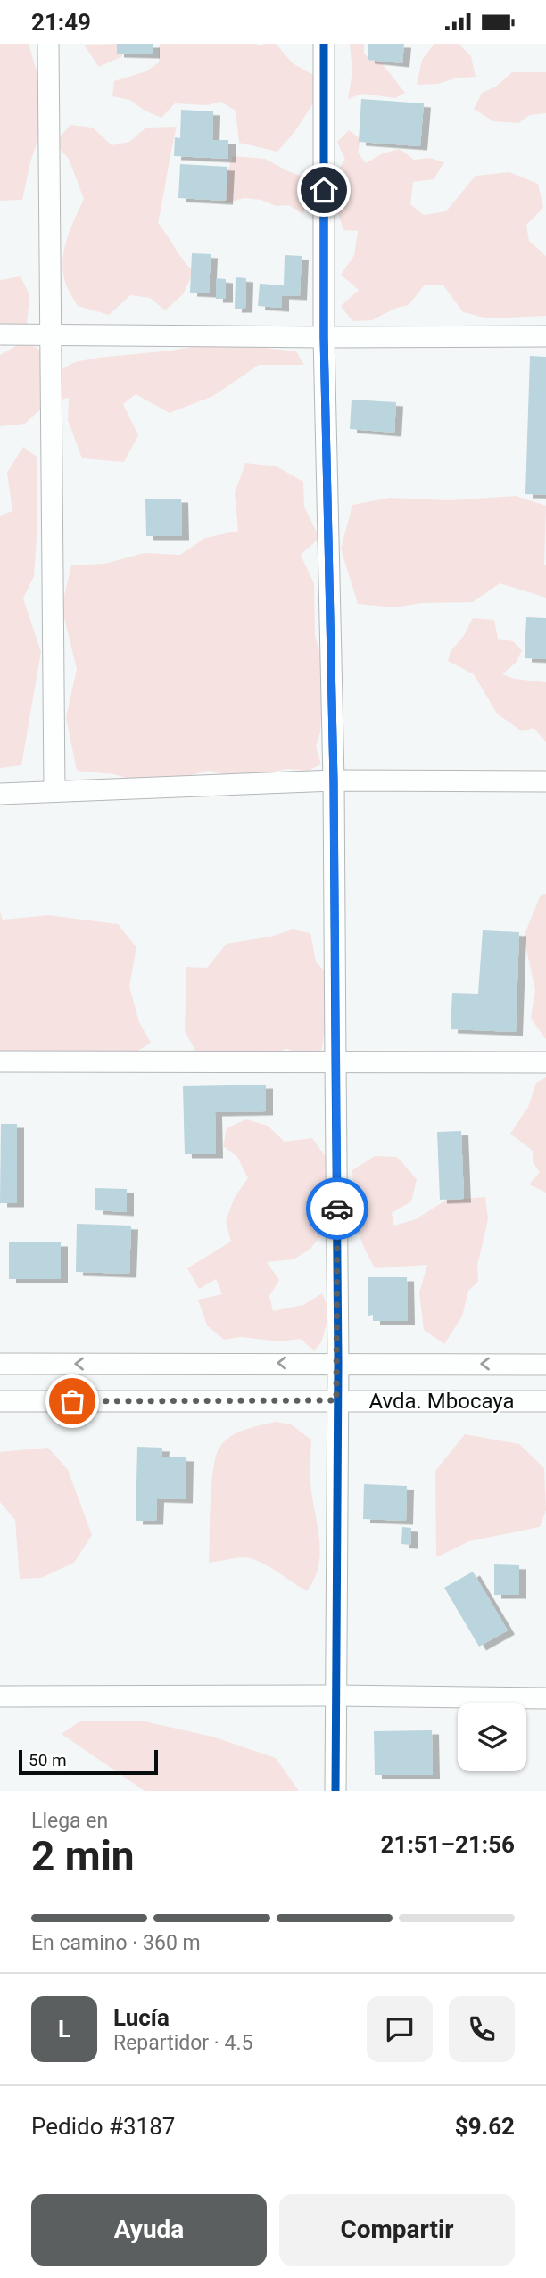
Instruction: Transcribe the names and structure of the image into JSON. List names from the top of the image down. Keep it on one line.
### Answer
{"streets":{"street":["Avda. Mbocaya"]},"scale_bar":"50 m","page":{"status":"21:49","scale":"50 m","heading":["2 min","Llega en","21:51–21:56"],"panel":["Lucía","Repartidor · 4.5","Pedido #3187","$9.62"],"bar":"En camino · 360 m","round":"L","buttons":["Ayuda","Compartir"]}}
